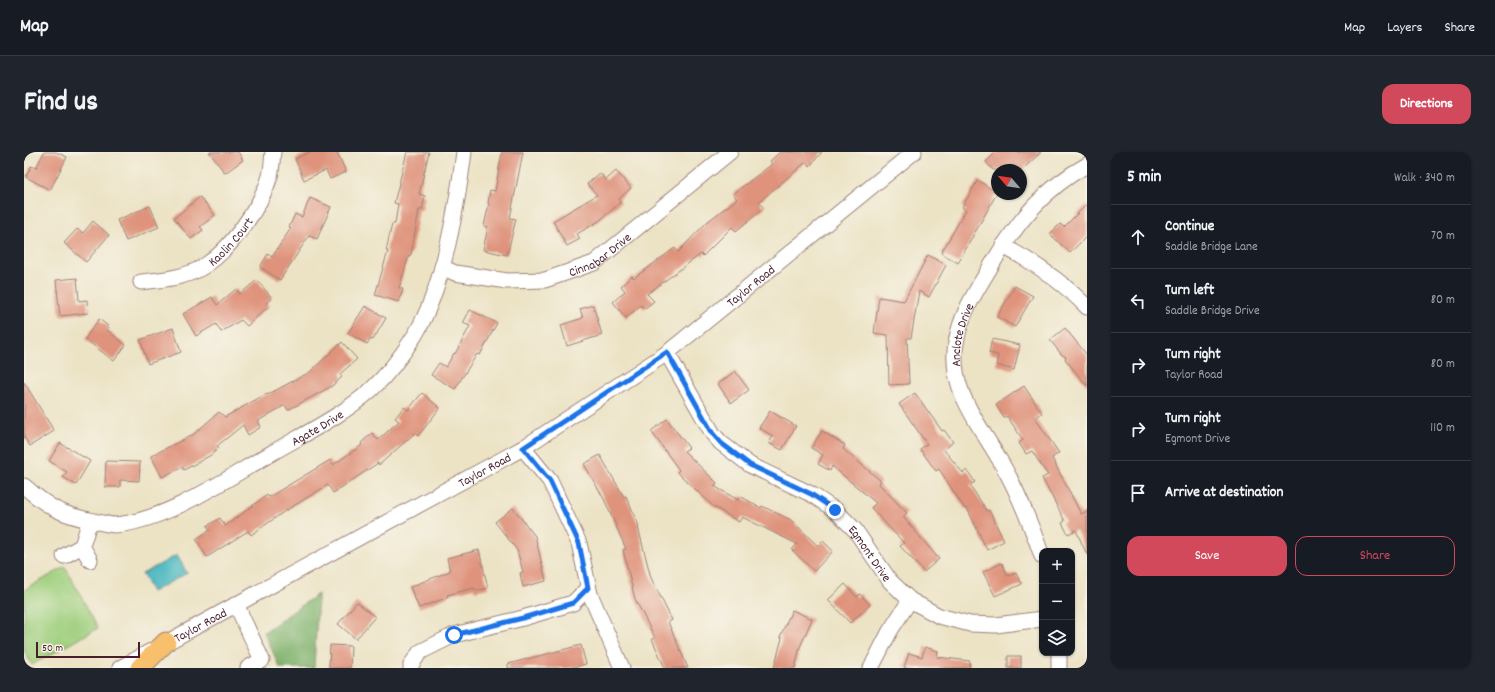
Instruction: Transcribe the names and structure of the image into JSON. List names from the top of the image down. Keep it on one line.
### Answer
{"streets":{"street":["Kaolin Court","Cinnabar Drive","Taylor Road","Anclote Drive","Agate Drive","Egmont Drive"]},"crossings":[["Cinnabar Drive","Agate Drive"],["Taylor Road","Egmont Drive"]],"scale_bar":"50 m","north":"top left","page":{"header":"Map","nav":["Map","Layers","Share"],"title":"Find us","buttons":["Directions",["Save","Share"]],"heading":["5 min","Walk · 340 m"],"list":[["Continue","Saddle Bridge Lane","70 m"],["Turn left","Saddle Bridge Drive","80 m"],["Turn right","Taylor Road","80 m"],["Turn right","Egmont Drive","110 m"],"Arrive at destination"],"map_buttons":["+","−"],"scale":"50 m"}}
